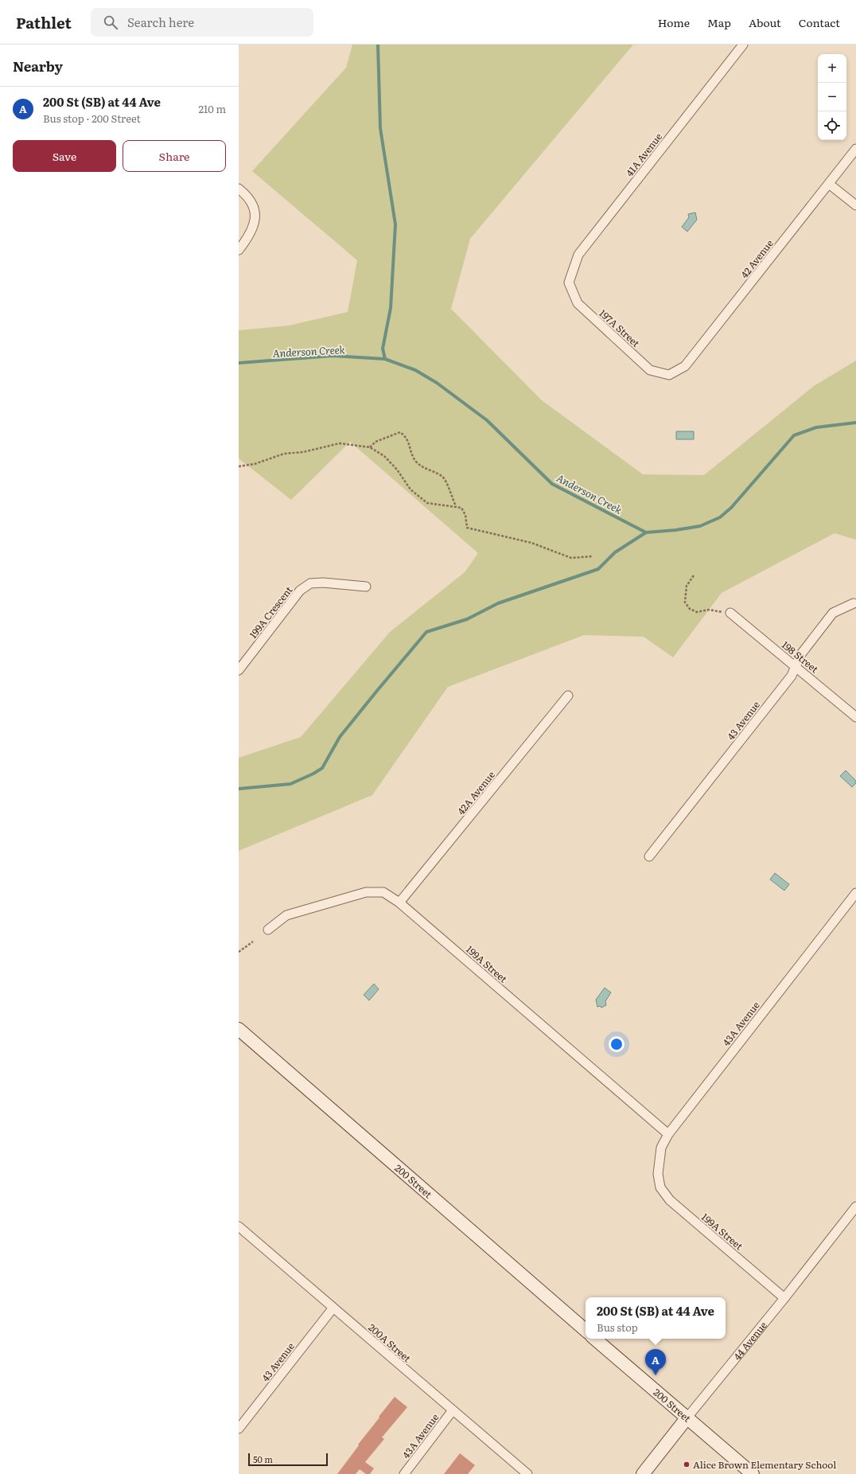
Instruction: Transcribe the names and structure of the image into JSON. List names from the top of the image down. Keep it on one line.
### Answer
{"streets":{"main road":["200 Street","44 Avenue"],"street":["41A Avenue","42 Avenue","197A Street","199A Crescent","198 Street","43 Avenue","42A Avenue","199A Street","43A Avenue","200A Street"]},"crossings":[["41A Avenue","197A Street"],["42 Avenue","197A Street"],["198 Street","43 Avenue"],["43 Avenue","200A Street"],["42A Avenue","199A Street"],["199A Street","43A Avenue"],["199A Street","44 Avenue"],["43A Avenue","200A Street"],["200 Street","44 Avenue"]],"water":["Anderson Creek"],"places":["Alice Brown Elementary School"],"scale_bar":"50 m","page":{"header":"Pathlet","search":"Search here","nav":["Home","Map","About","Contact"],"heading":"Nearby","map_buttons":["+","−"],"list":[{"mark":"A","name":"200 St (SB) at 44 Ave","note":"Bus stop · 200 Street","value":"210 m"}],"buttons":["Save","Share"],"popup":["200 St (SB) at 44 Ave","Bus stop"],"pins":"A","scale":"50 m"}}
